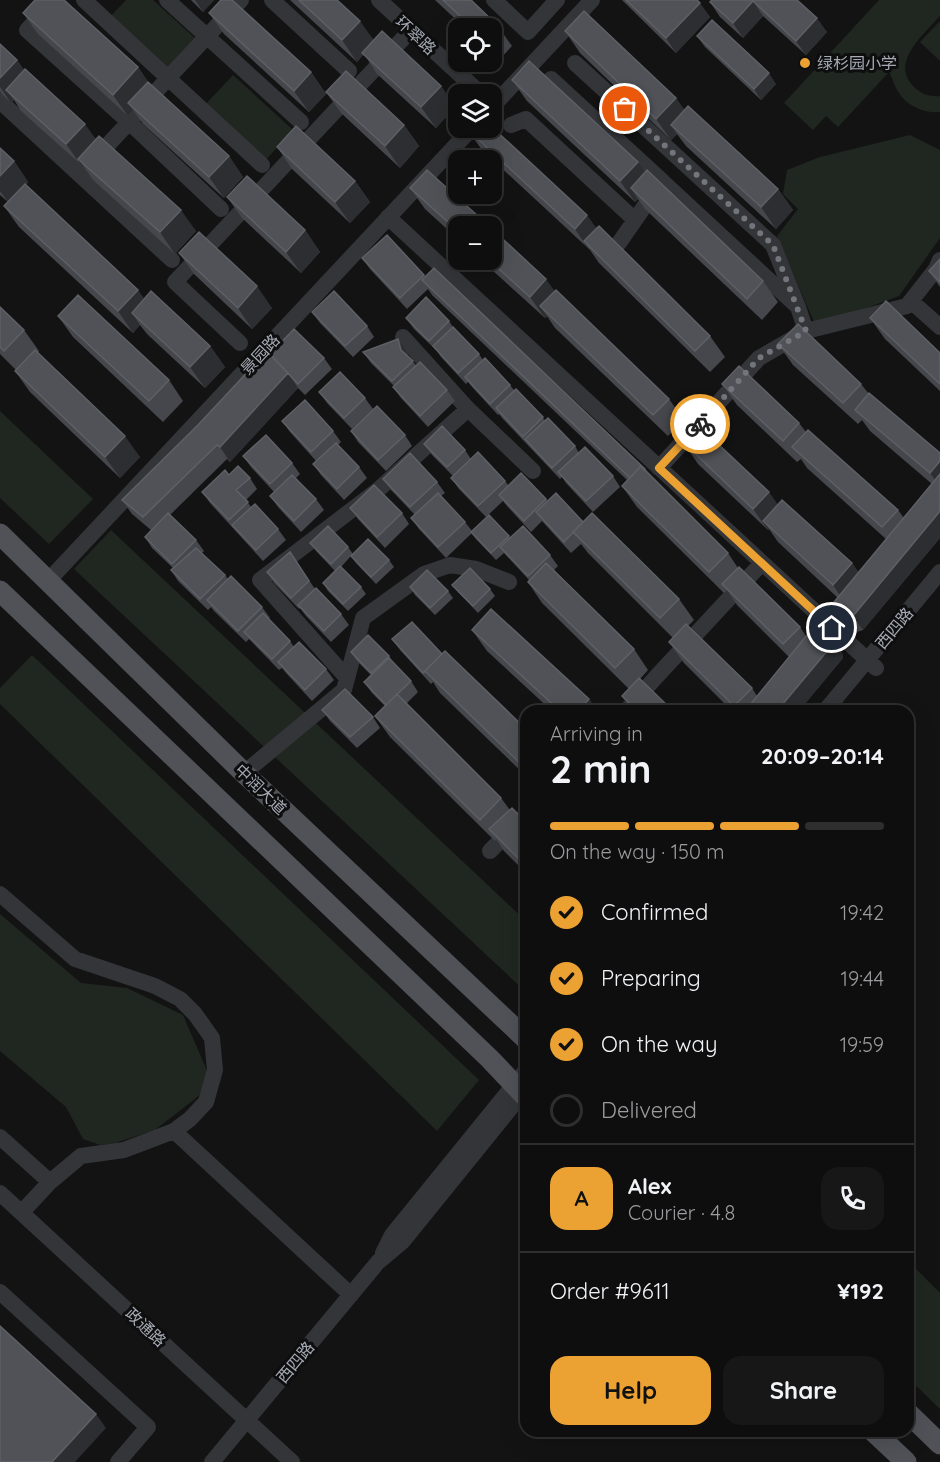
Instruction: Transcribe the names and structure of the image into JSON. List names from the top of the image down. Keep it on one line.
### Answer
{"streets":{"main road":["中润大道"],"street":["环翠路","景园路","西四路","政通路"]},"crossings":[["景园路","中润大道"],["西四路","政通路"]],"places":["绿杉园小学"],"page":{"map_buttons":["+","−"],"heading":["2 min","Arriving in","20:09–20:14"],"panel":["Alex","Courier · 4.8","Order #9611","¥192"],"bar":"On the way · 150 m","list":[["Confirmed","19:42"],["Preparing","19:44"],["On the way","19:59"],"Delivered"],"round":"A","buttons":["Help","Share"]}}
